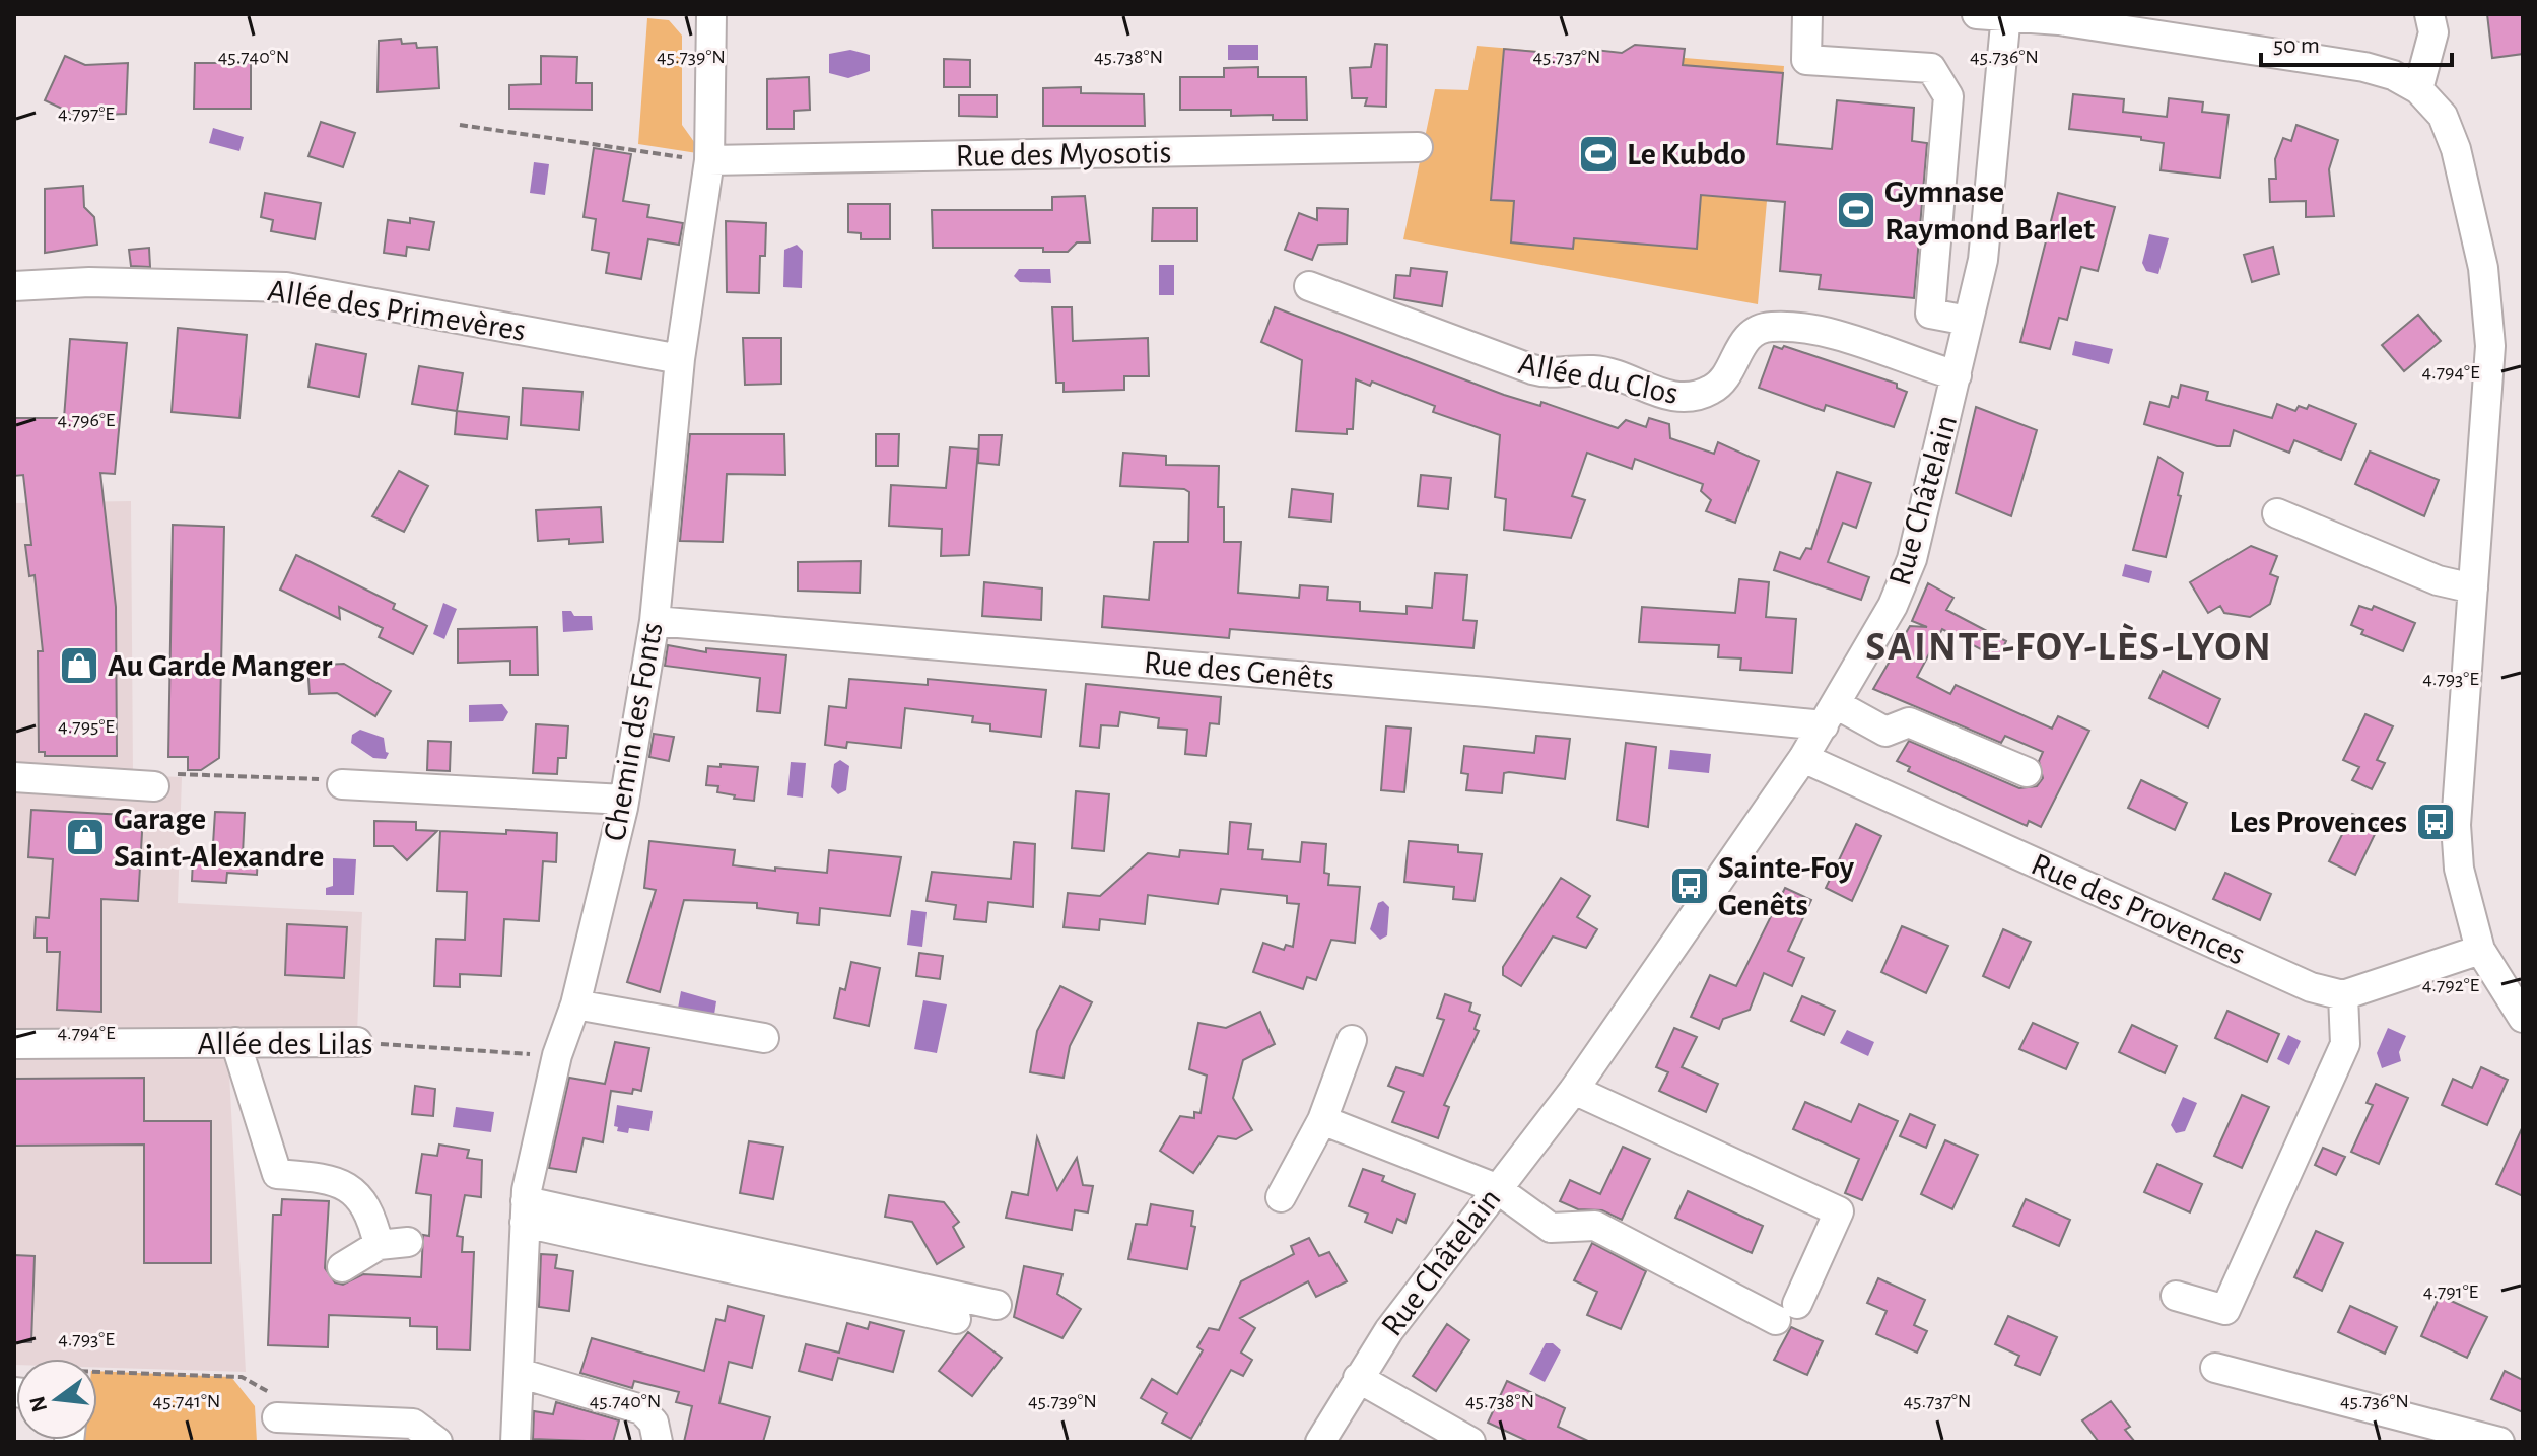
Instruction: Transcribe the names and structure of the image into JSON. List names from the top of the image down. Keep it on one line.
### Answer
{"streets":{"street":["Rue des Myosotis","Allée des Primevères","Allée du Clos","Rue Châtelain","Rue des Genêts","Chemin des Fonts","Rue des Provences","Allée des Lilas"]},"crossings":[["Rue des Myosotis","Chemin des Fonts"],["Allée des Primevères","Chemin des Fonts"],["Allée du Clos","Rue Châtelain"],["Rue Châtelain","Rue des Genêts"],["Rue Châtelain","Rue des Provences"],["Rue des Genêts","Chemin des Fonts"],["Chemin des Fonts","Allée des Lilas"]],"districts":["SAINTE-FOY-LÈS-LYON"],"places":{"sports":["Le Kubdo","Gymnase Raymond Barlet"],"shop":["Au Garde Manger","Garage Saint-Alexandre"],"bus stop":["Les Provences","Sainte-Foy Genêts"]},"scale_bar":"50 m","north":"left","coordinates":["45.740°N","45.739°N","45.738°N","45.737°N","45.736°N","4.797°E","4.794°E","4.796°E","4.793°E","4.795°E","4.792°E","4.791°E","45.741°N"]}
